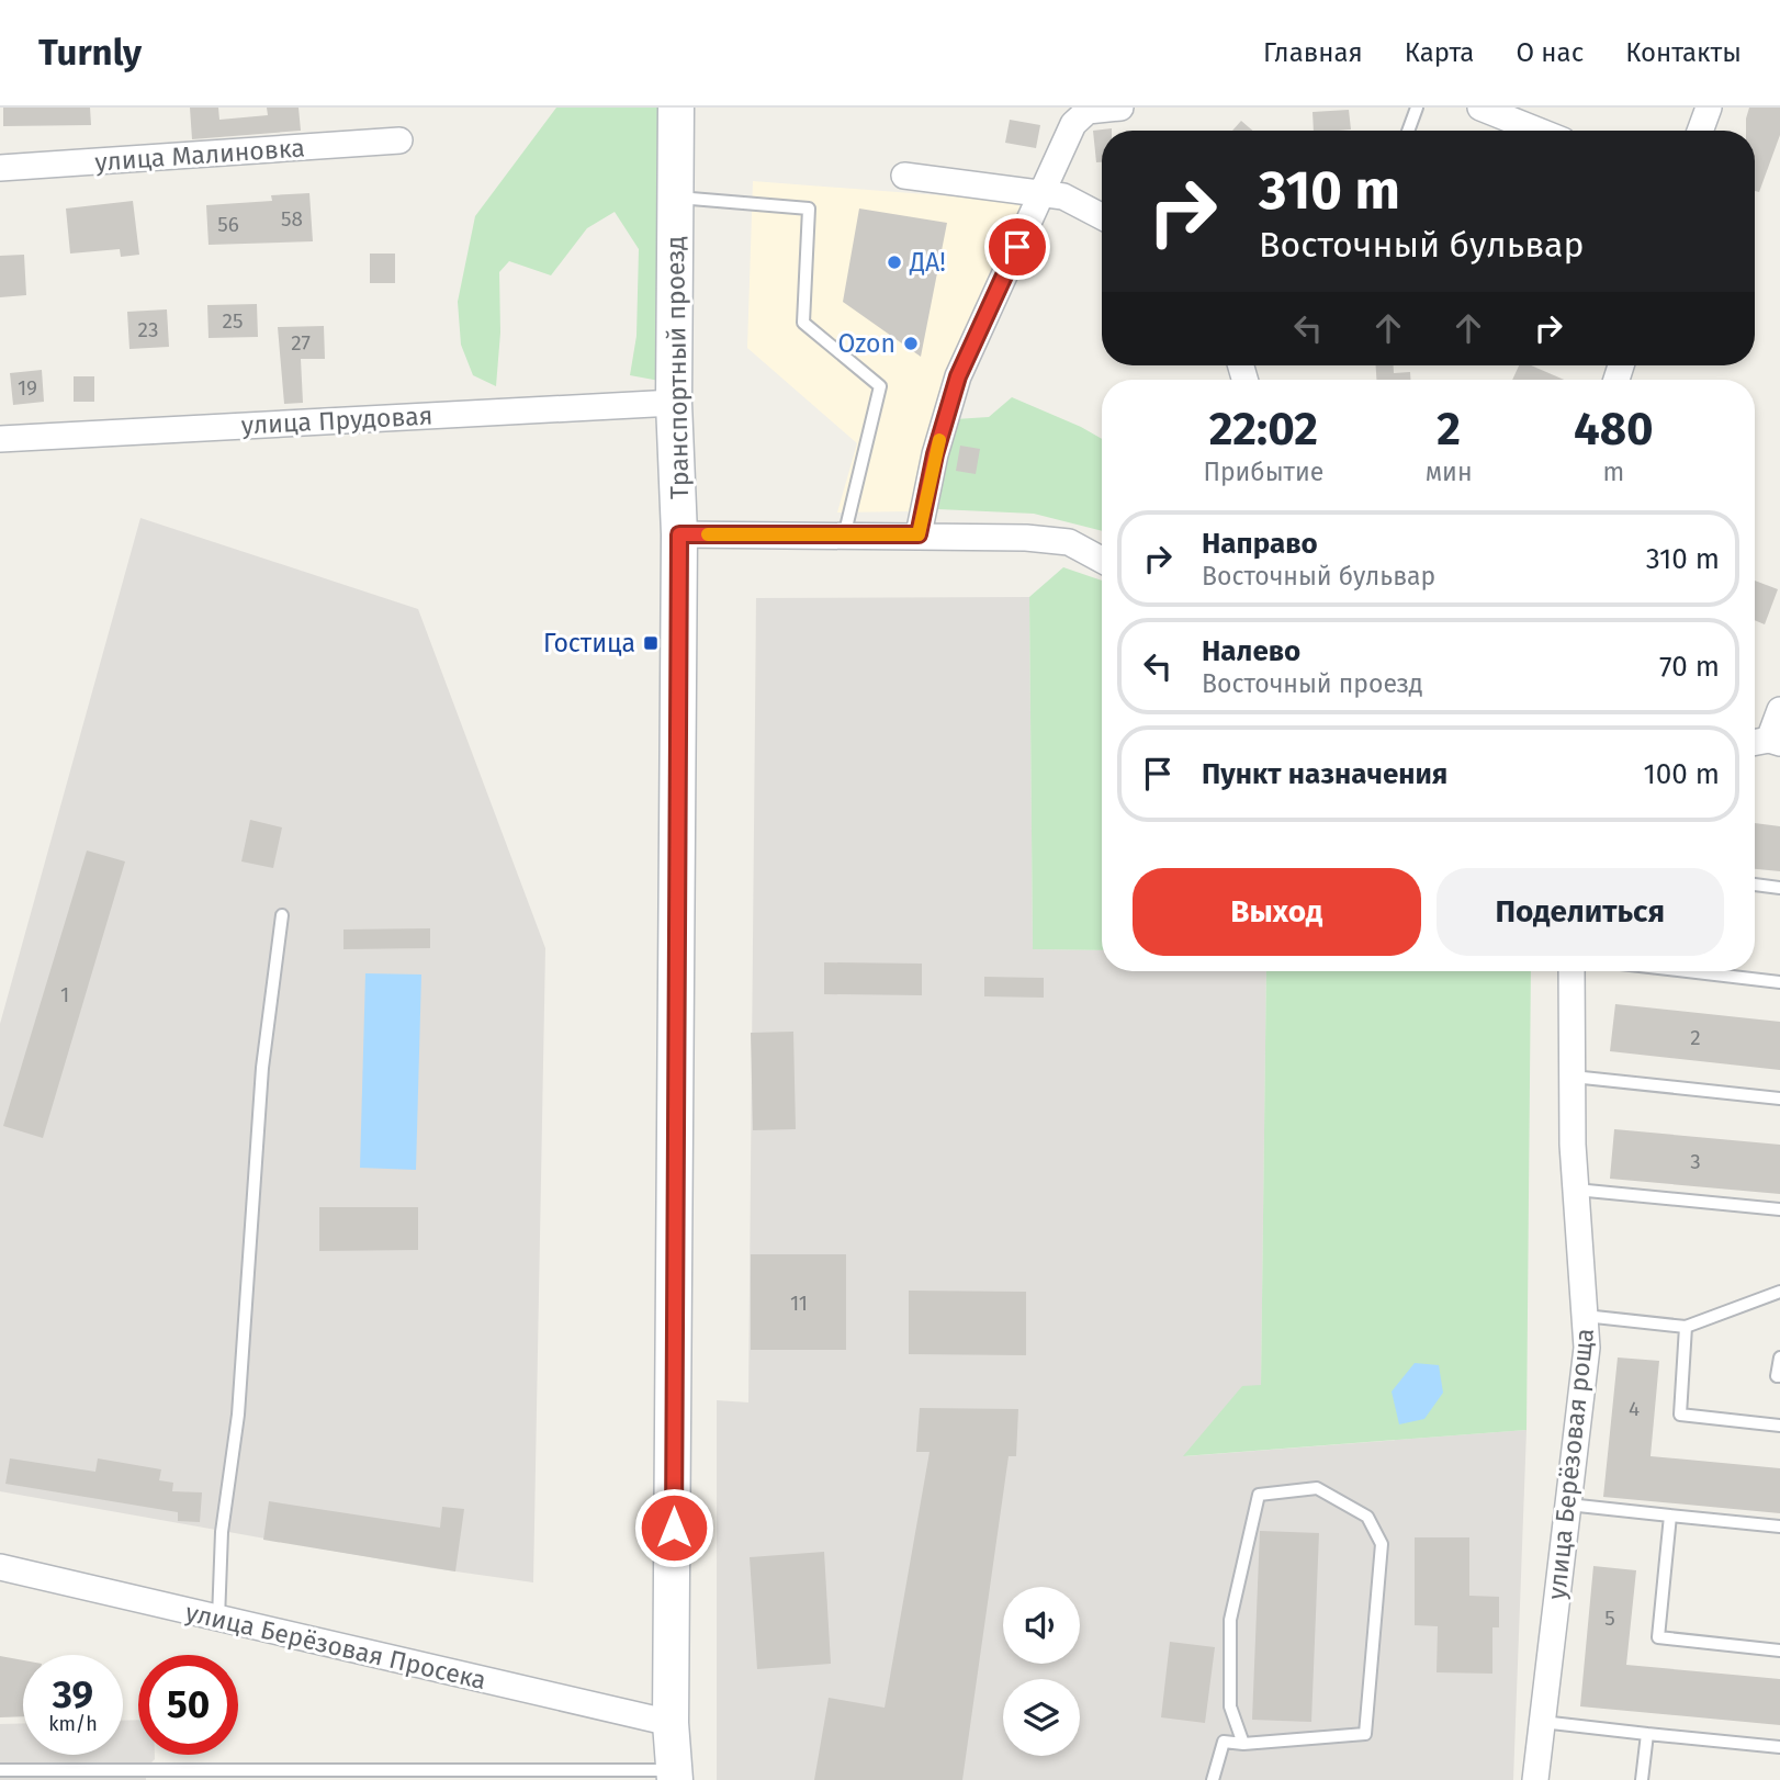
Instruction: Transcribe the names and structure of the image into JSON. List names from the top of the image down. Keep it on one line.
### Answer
{"streets":{"main road":["Транспортный проезд"],"street":["улица Малиновка","улица Прудовая","улица Берёзовая роща","улица Берёзовая Просека"]},"crossings":[["Транспортный проезд","улица Прудовая"],["Транспортный проезд","улица Берёзовая Просека"]],"places":{"other":["ДА!","Ozon"],"transit":["Гостица"]},"house_numbers":["58","56","25","23","27","19","1","2","3","11","4","5"],"page":{"header":"Turnly","nav":["Главная","Карта","О нас","Контакты"],"turn":["310 m","Восточный бульвар"],"eta":["22:02","Прибытие","2","мин","480","m"],"list":[{"name":"Направо","note":"Восточный бульвар","value":"310 m"},{"name":"Налево","note":"Восточный проезд","value":"70 m"},{"name":"Пункт назначения","value":"100 m"}],"buttons":["Выход","Поделиться"],"speed":"39 km/h","limit":"50"}}
